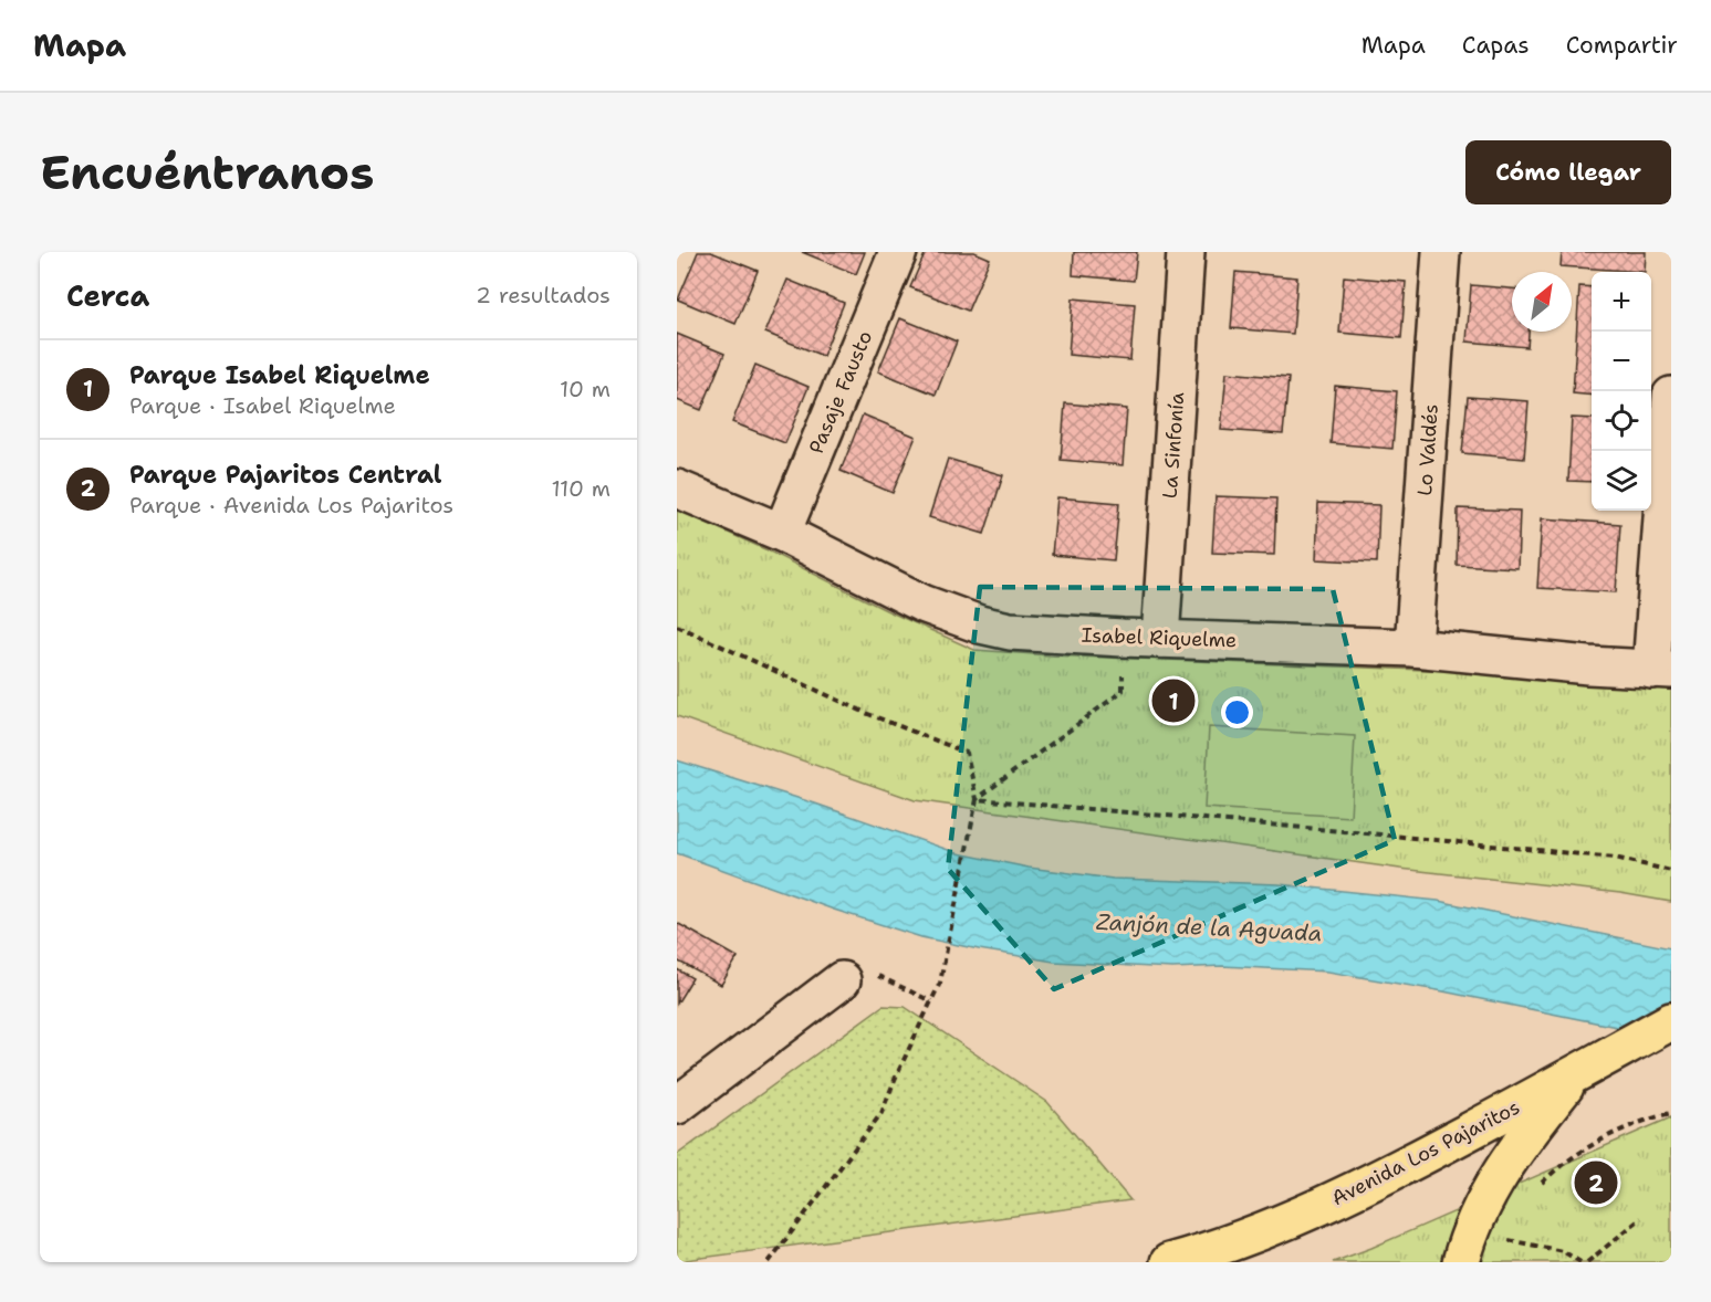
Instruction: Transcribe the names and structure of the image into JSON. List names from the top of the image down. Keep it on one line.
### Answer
{"streets":{"main road":["Avenida Los Pajaritos"],"street":["Pasaje Fausto","La Sinfonía","Lo Valdés","Isabel Riquelme"]},"crossings":[["Pasaje Fausto","Isabel Riquelme"],["La Sinfonía","Isabel Riquelme"],["Lo Valdés","Isabel Riquelme"]],"water":["Zanjón de la Aguada"],"north":"top right","page":{"header":"Mapa","nav":["Mapa","Capas","Compartir"],"buttons":"Cómo llegar","title":"Encuéntranos","heading":["Cerca","2 resultados"],"map_buttons":["+","−"],"list":[{"mark":"1","name":"Parque Isabel Riquelme","note":"Parque · Isabel Riquelme","value":"10 m"},{"mark":"2","name":"Parque Pajaritos Central","note":"Parque · Avenida Los Pajaritos","value":"110 m"}],"pins":["1","2"]}}
